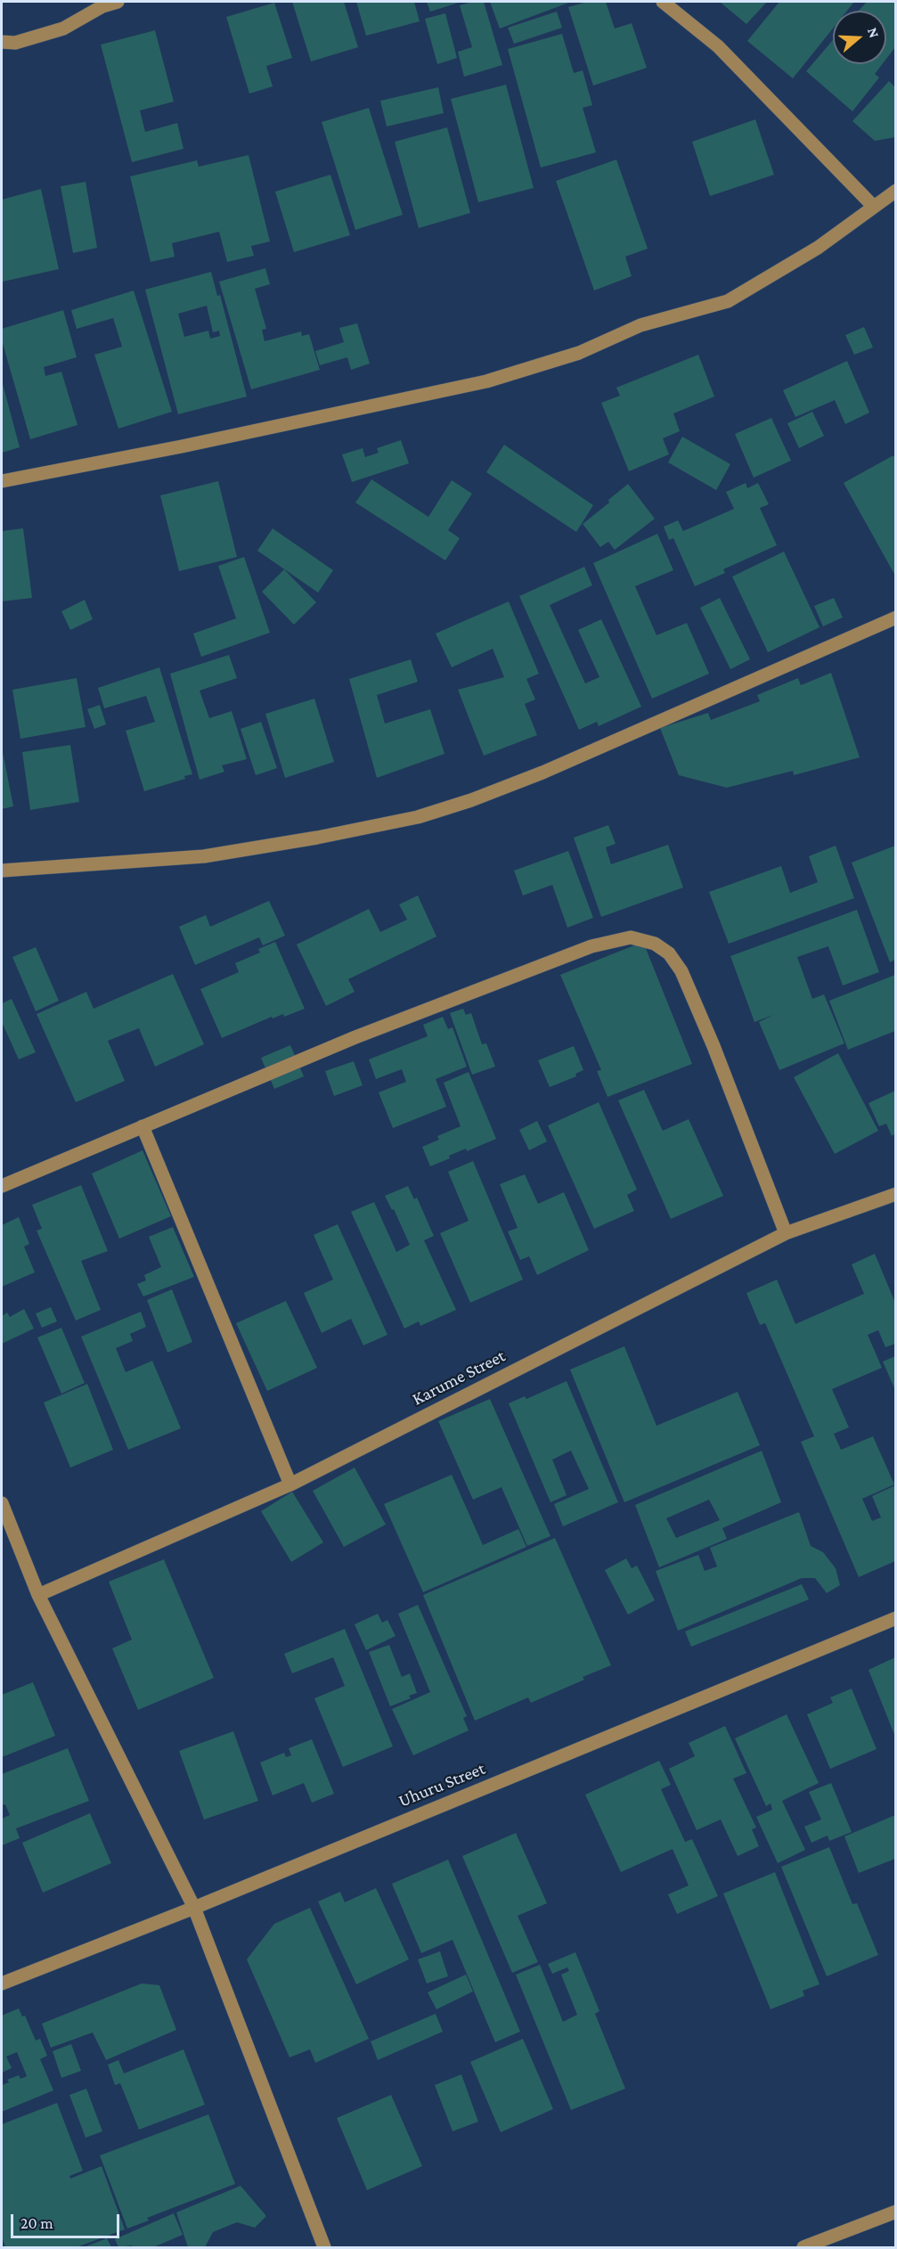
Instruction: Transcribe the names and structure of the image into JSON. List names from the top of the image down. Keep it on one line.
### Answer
{"streets":{"street":["Karume Street","Uhuru Street"]},"scale_bar":"20 m","north":"right"}
